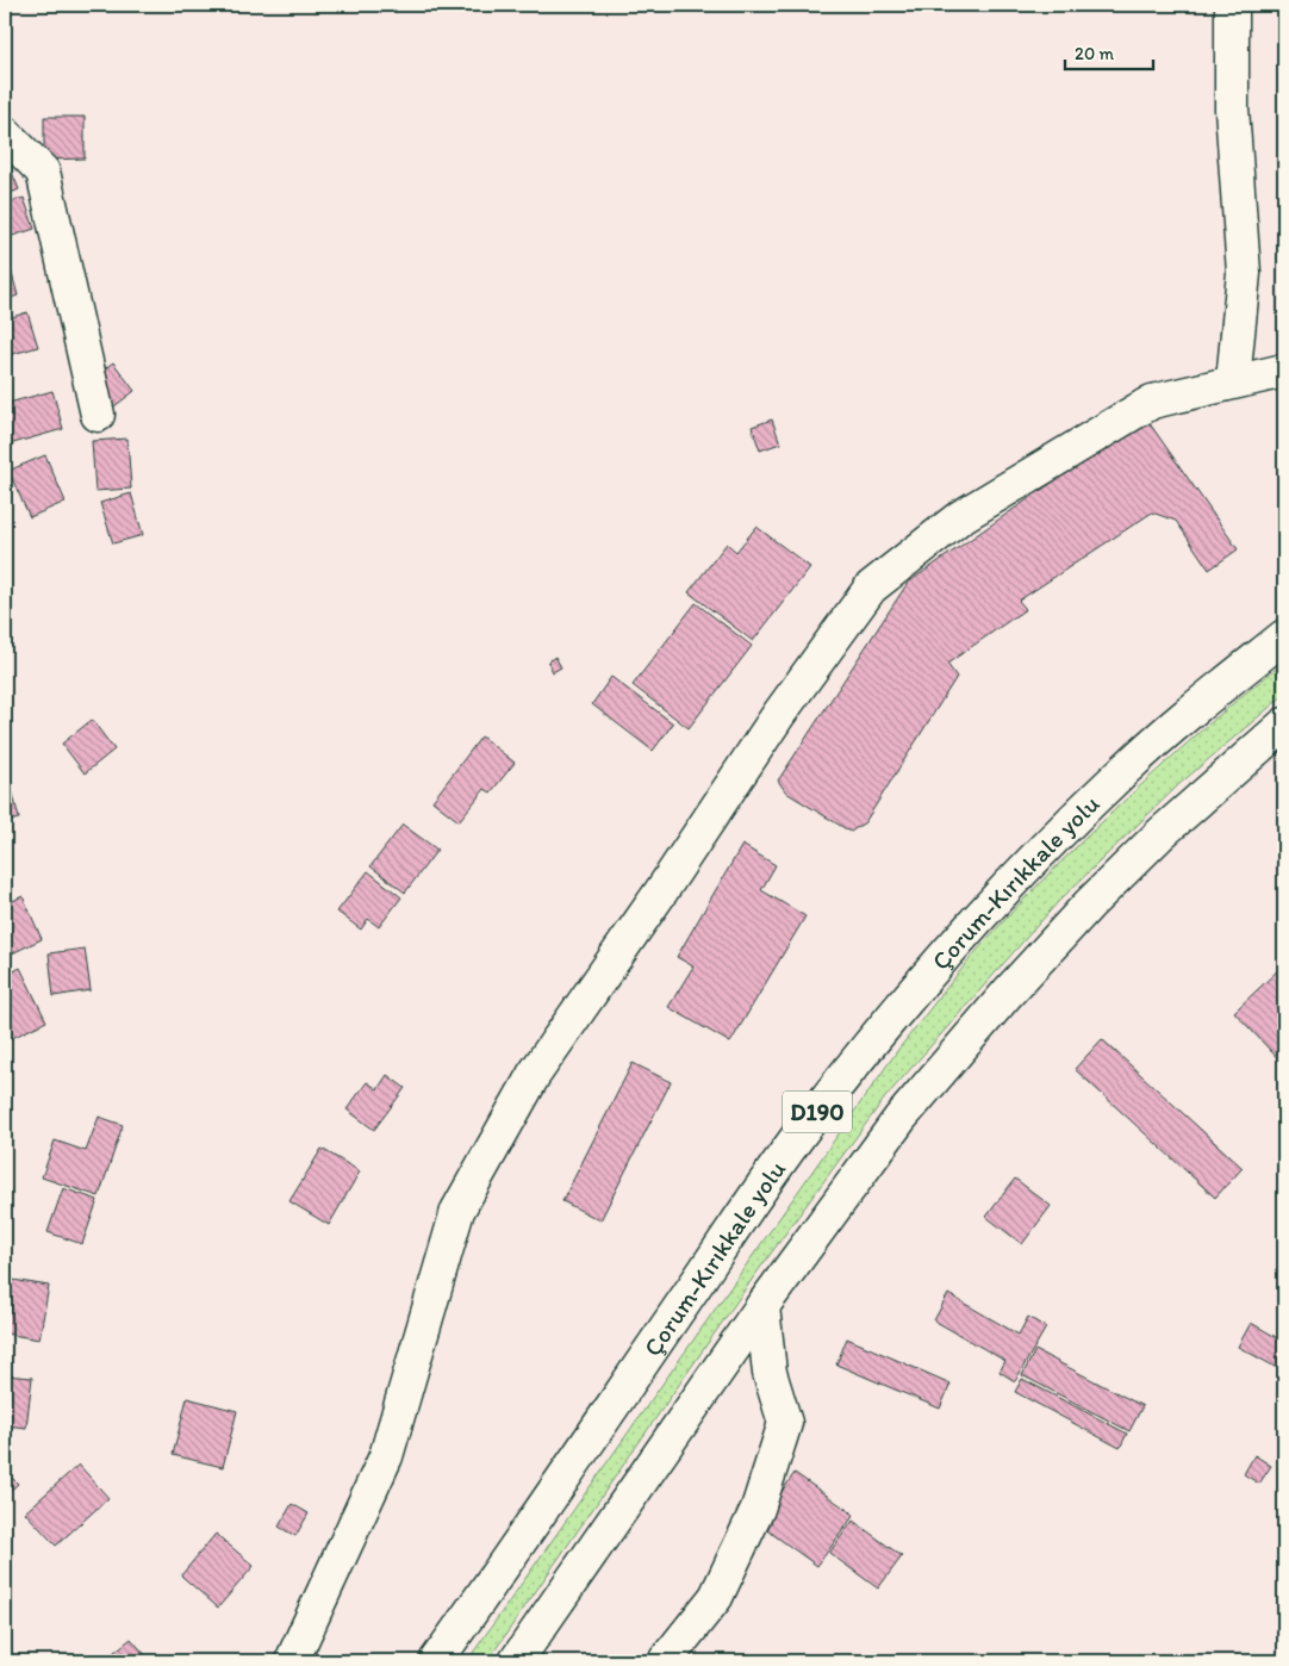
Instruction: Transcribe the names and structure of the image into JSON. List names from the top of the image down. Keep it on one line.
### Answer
{"streets":{"main road":["Çorum-Kırıkkale yolu","D190"]},"scale_bar":"20 m"}
